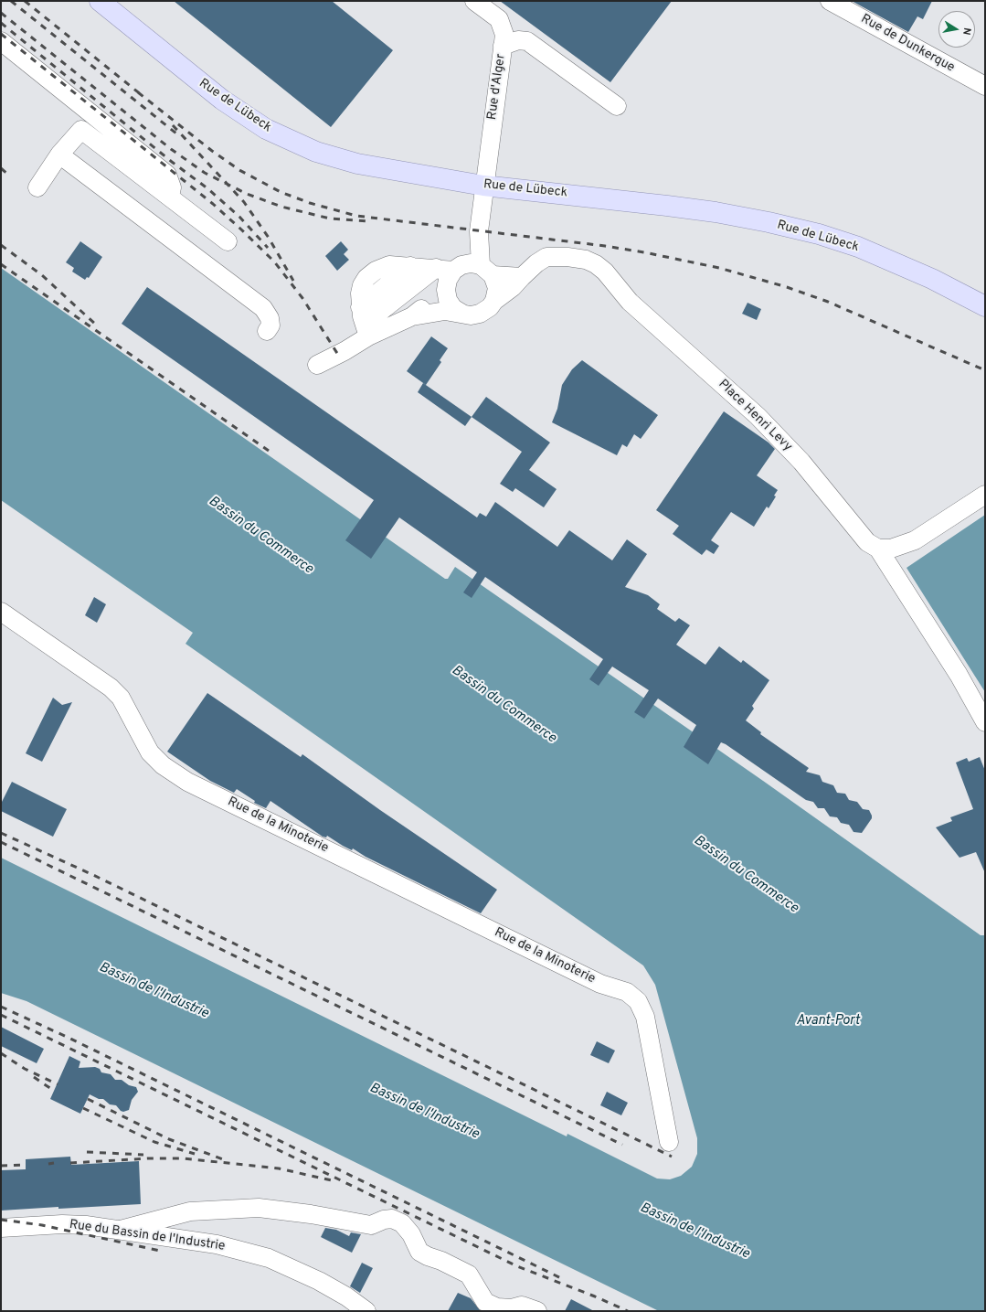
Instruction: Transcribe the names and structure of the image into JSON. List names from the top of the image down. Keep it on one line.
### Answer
{"streets":{"main road":["Rue de Lübeck"],"street":["Rue de Dunkerque","Rue d'Alger","Place Henri Levy","Rue de la Minoterie","Rue du Bassin de l'Industrie"]},"crossings":[["Rue d'Alger","Rue de Lübeck"]],"water":["Bassin du Commerce","Bassin de l'Industrie","Avant-Port"],"north":"right"}
